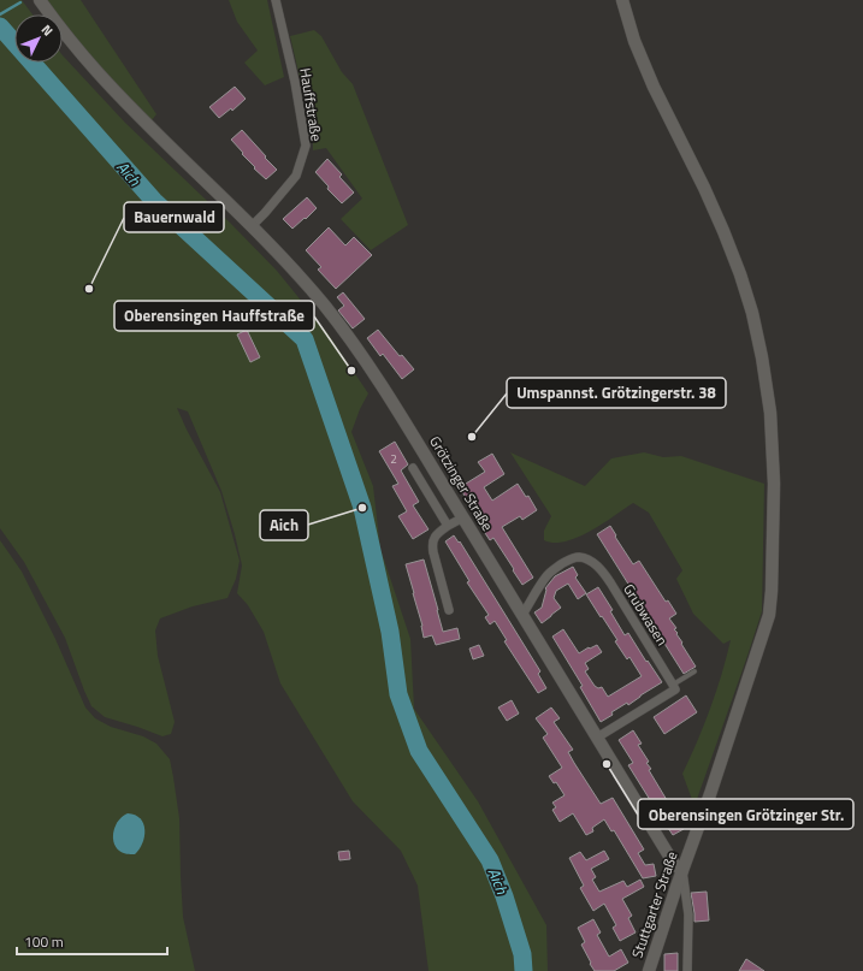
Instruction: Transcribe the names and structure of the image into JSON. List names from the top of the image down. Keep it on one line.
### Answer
{"streets":{"main road":["Grötzinger Straße","Stuttgarter Straße"],"street":["Hauffstraße","Grubwasen"]},"crossings":[["Hauffstraße","Grötzinger Straße"],["Grötzinger Straße","Grubwasen"],["Grötzinger Straße","Stuttgarter Straße"]],"water":["Aich"],"places":["Bauernwald","Oberensingen Hauffstraße","Umspannst. Grötzingerstr. 38","Aich","Oberensingen Grötzinger Str."],"house_numbers":["2"],"scale_bar":"100 m","north":"top right"}
